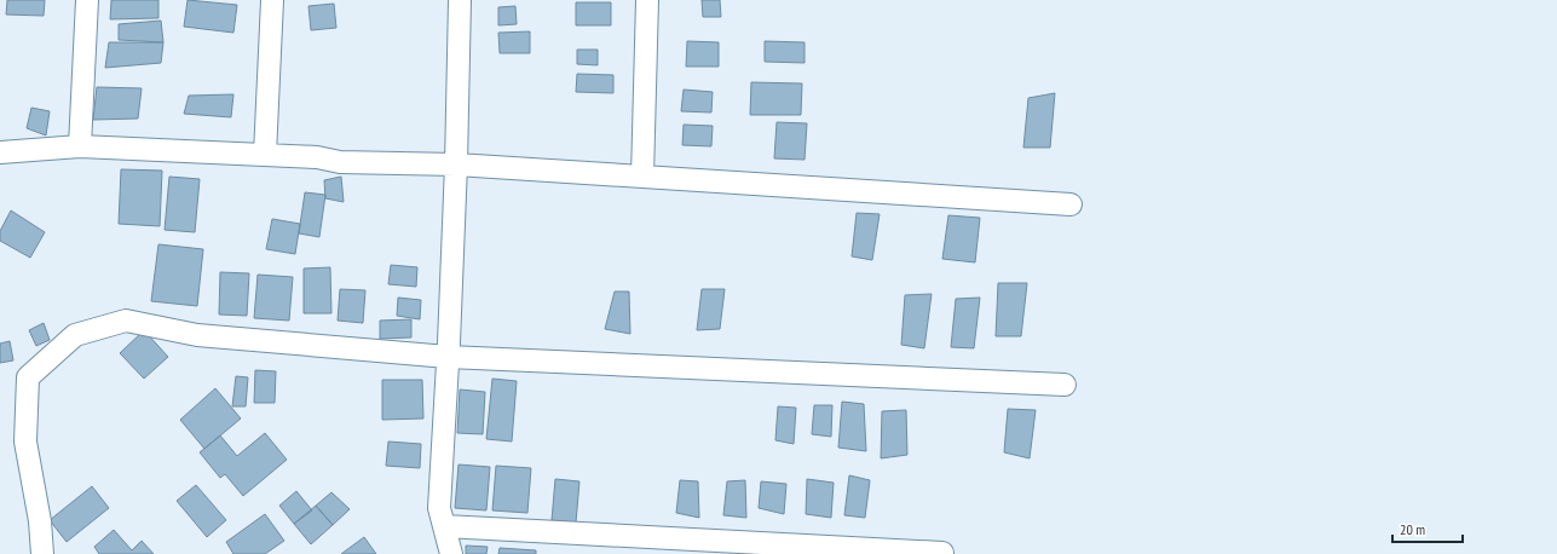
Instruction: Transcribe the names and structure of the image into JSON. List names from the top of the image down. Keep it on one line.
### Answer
{"scale_bar":"20 m"}
